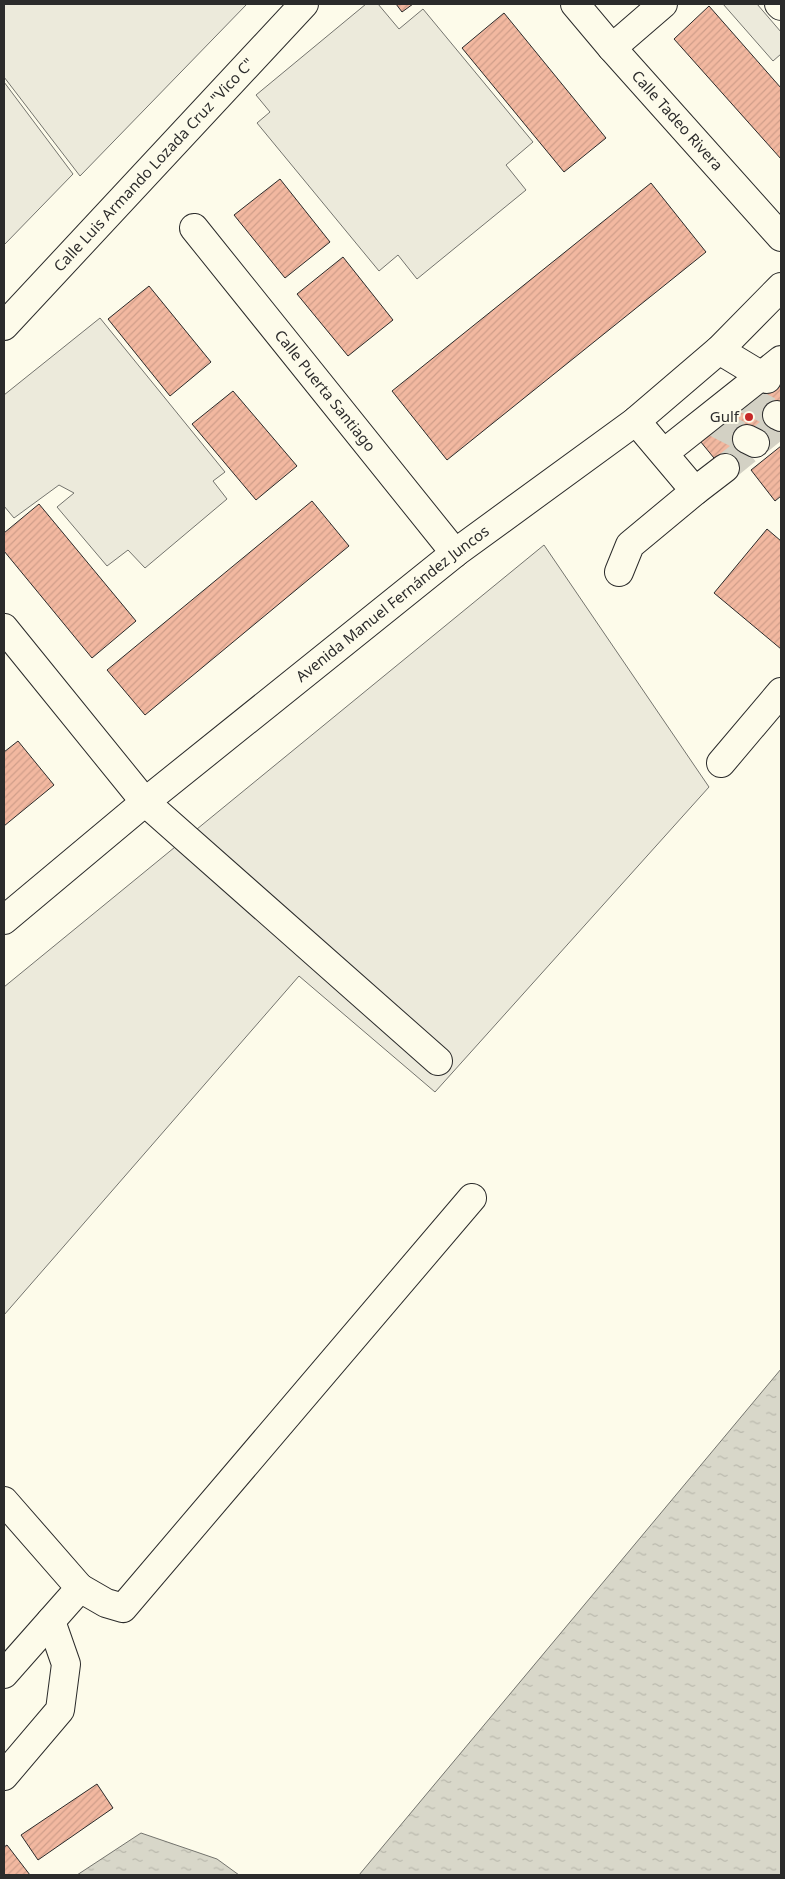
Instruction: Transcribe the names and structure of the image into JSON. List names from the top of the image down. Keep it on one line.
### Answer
{"streets":{"street":["Calle Tadeo Rivera","Calle Luis Armando Lozada Cruz \"Vico C\"","Calle Puerta Santiago","Avenida Manuel Fernández Juncos"]},"crossings":[["Calle Puerta Santiago","Avenida Manuel Fernández Juncos"]],"places":["Gulf"]}
